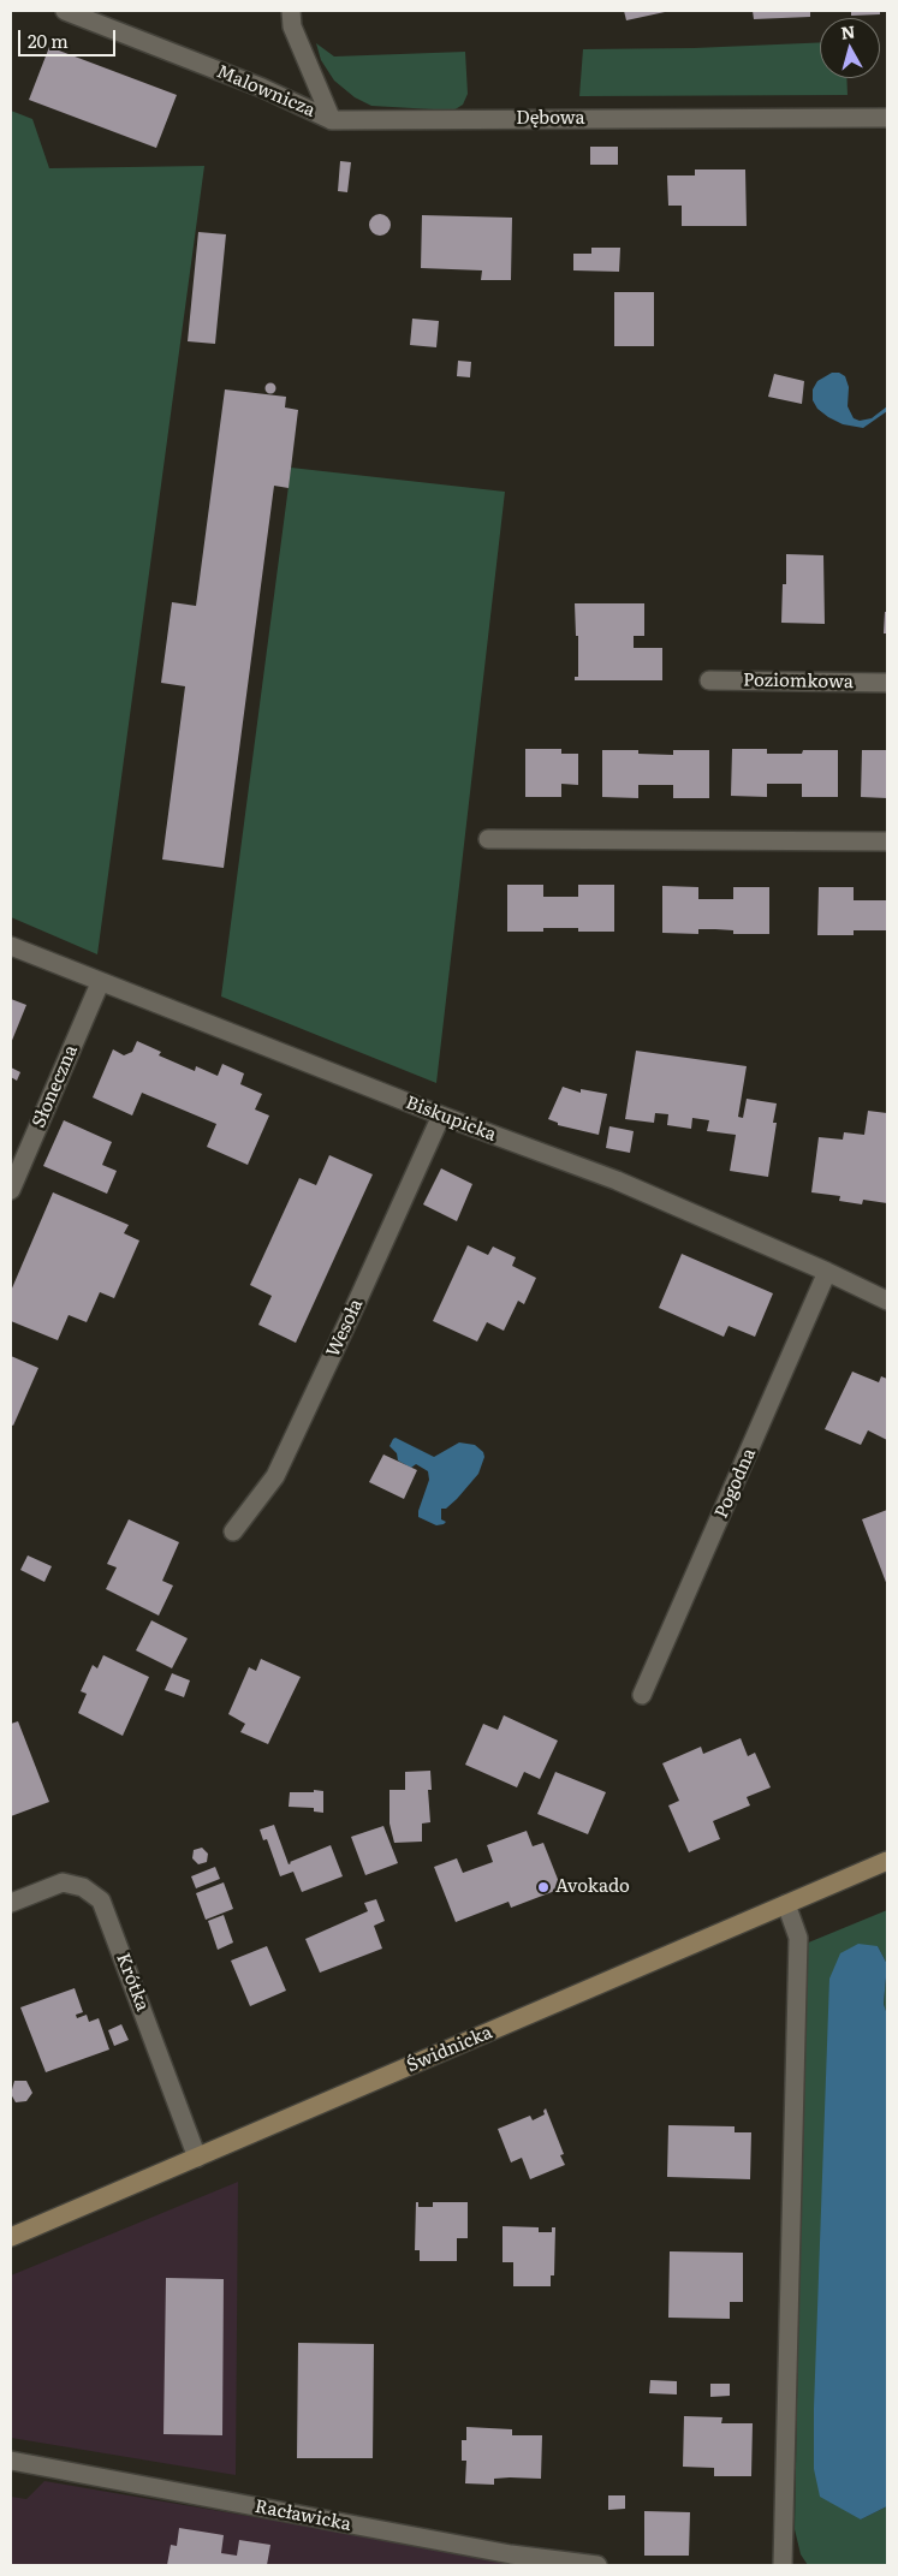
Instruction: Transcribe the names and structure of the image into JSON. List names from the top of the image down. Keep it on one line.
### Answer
{"streets":{"street":["Malownicza","Dębowa","Poziomkowa","Słoneczna","Biskupicka","Wesoła","Pogodna","Krótka","Świdnicka","Racławicka"]},"crossings":[["Malownicza","Dębowa"],["Słoneczna","Biskupicka"],["Biskupicka","Wesoła"],["Biskupicka","Pogodna"],["Krótka","Świdnicka"]],"places":["Avokado"],"scale_bar":"20 m","north":"top"}
